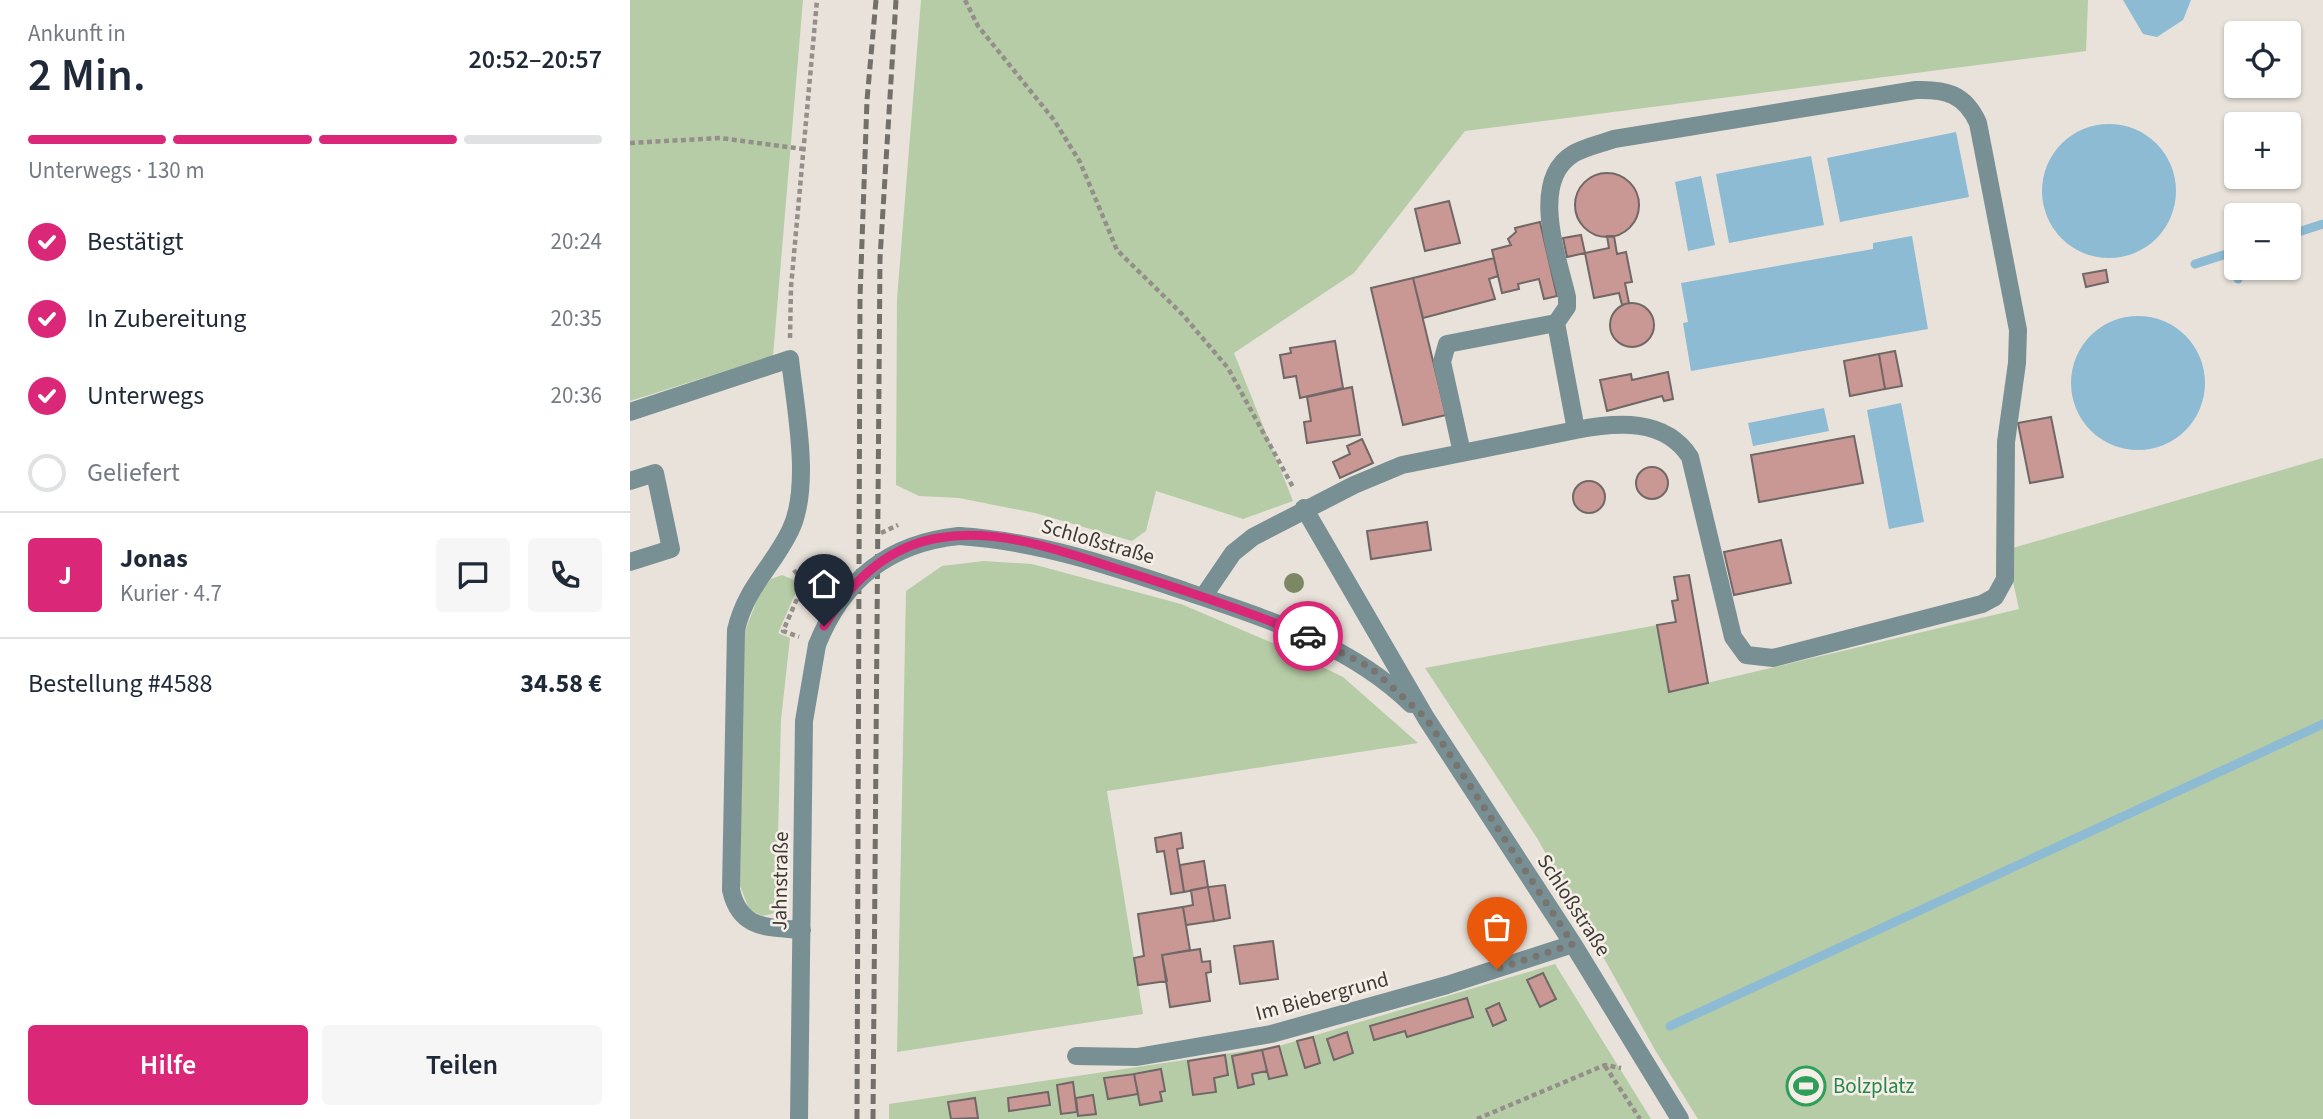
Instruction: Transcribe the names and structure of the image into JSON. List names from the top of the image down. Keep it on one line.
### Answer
{"streets":{"street":["Schloßstraße","Jahnstraße","Im Biebergrund"]},"crossings":[["Schloßstraße","Jahnstraße"],["Schloßstraße","Im Biebergrund"]],"places":{"sports":["Bolzplatz"]},"page":{"heading":["2 Min.","Ankunft in","20:52–20:57"],"panel":["Jonas","Kurier · 4.7","Bestellung #4588","34.58 €"],"map_buttons":["+","−"],"bar":"Unterwegs · 130 m","list":[["Bestätigt","20:24"],["In Zubereitung","20:35"],["Unterwegs","20:36"],"Geliefert"],"round":"J","buttons":["Hilfe","Teilen"]}}
